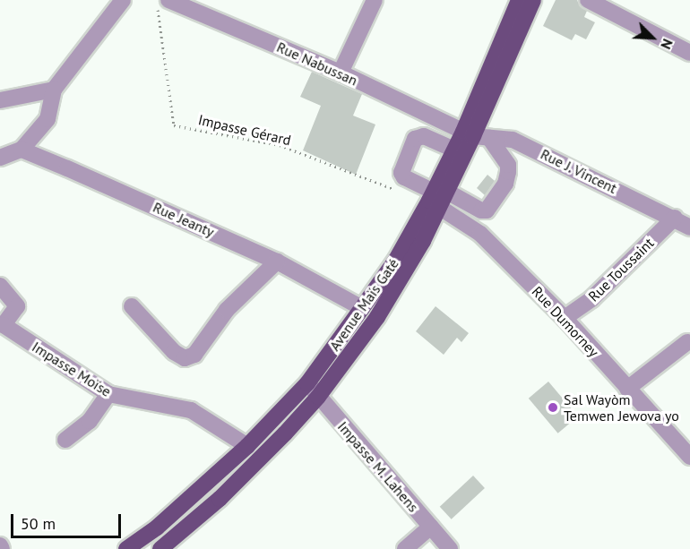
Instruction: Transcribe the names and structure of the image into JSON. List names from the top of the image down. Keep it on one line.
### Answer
{"streets":{"main road":["Avenue Maïs Gaté"],"street":["Rue Nabussan","Rue J. Vincent","Rue Jeanty","Rue Toussaint","Rue Dumorney","Impasse Moïse","Impasse M. Lahens"],"path":["Impasse Gérard"]},"crossings":[["Rue Nabussan","Rue J. Vincent"],["Rue Nabussan","Avenue Maïs Gaté"],["Rue J. Vincent","Rue Toussaint"],["Rue J. Vincent","Avenue Maïs Gaté"],["Rue Jeanty","Avenue Maïs Gaté"],["Rue Toussaint","Rue Dumorney"],["Avenue Maïs Gaté","Rue Dumorney"],["Avenue Maïs Gaté","Impasse Moïse"],["Avenue Maïs Gaté","Impasse M. Lahens"]],"places":["Sal Wayòm Temwen Jewova yo"],"scale_bar":"50 m","north":"bottom right"}
